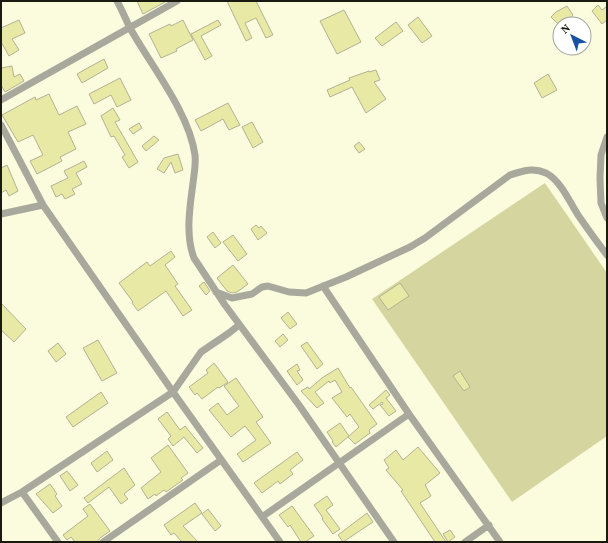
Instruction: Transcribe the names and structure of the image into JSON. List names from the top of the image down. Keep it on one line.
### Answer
{"north":"top left"}
